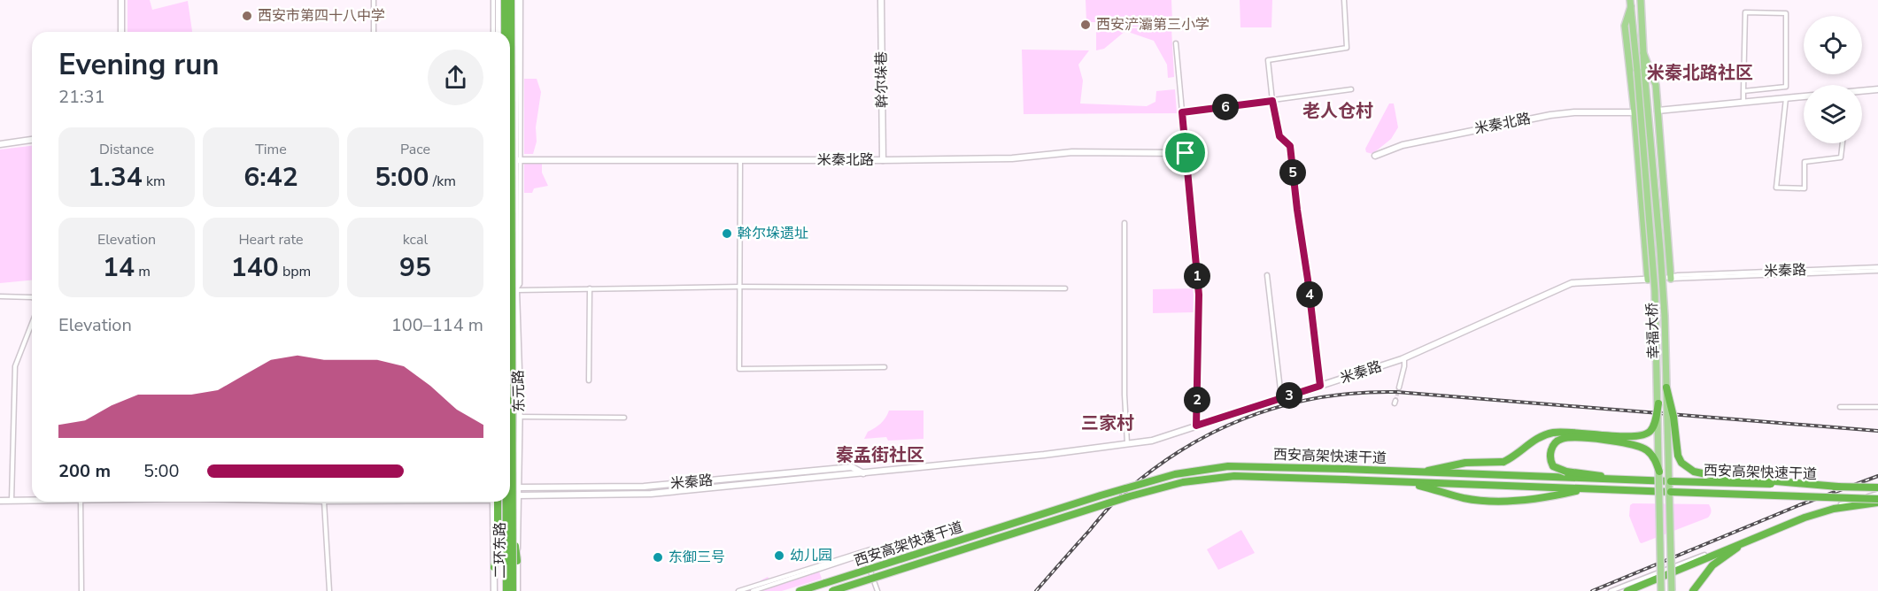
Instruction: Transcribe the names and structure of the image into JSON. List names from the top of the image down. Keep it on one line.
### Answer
{"streets":{"highway":["西安高架快速干道","二环东路"],"main road":["幸福大桥"],"street":["幹尔垛巷","米秦北路","米秦路","东元路"]},"crossings":[["幹尔垛巷","米秦北路"],["米秦北路","东元路"],["米秦路","东元路"]],"districts":["米秦北路社区","老人仓村","三家村","秦孟街社区"],"places":["西安市第四十八中学","西安浐灞第三小学","斡尔垛遗址","幼儿园","东御三号"],"page":{"heading":["Evening run","21:31"],"pins":["6","5","1","4","3","2"],"stats":[["Distance","1.34 km"],["Time","6:42"],["Pace","5:00 /km"],["Elevation","14 m"],["Heart rate","140 bpm"],["kcal","95"]],"chart":["Elevation","100–114 m"],"list":[{"name":"200 m","note":"5:00"}]}}
